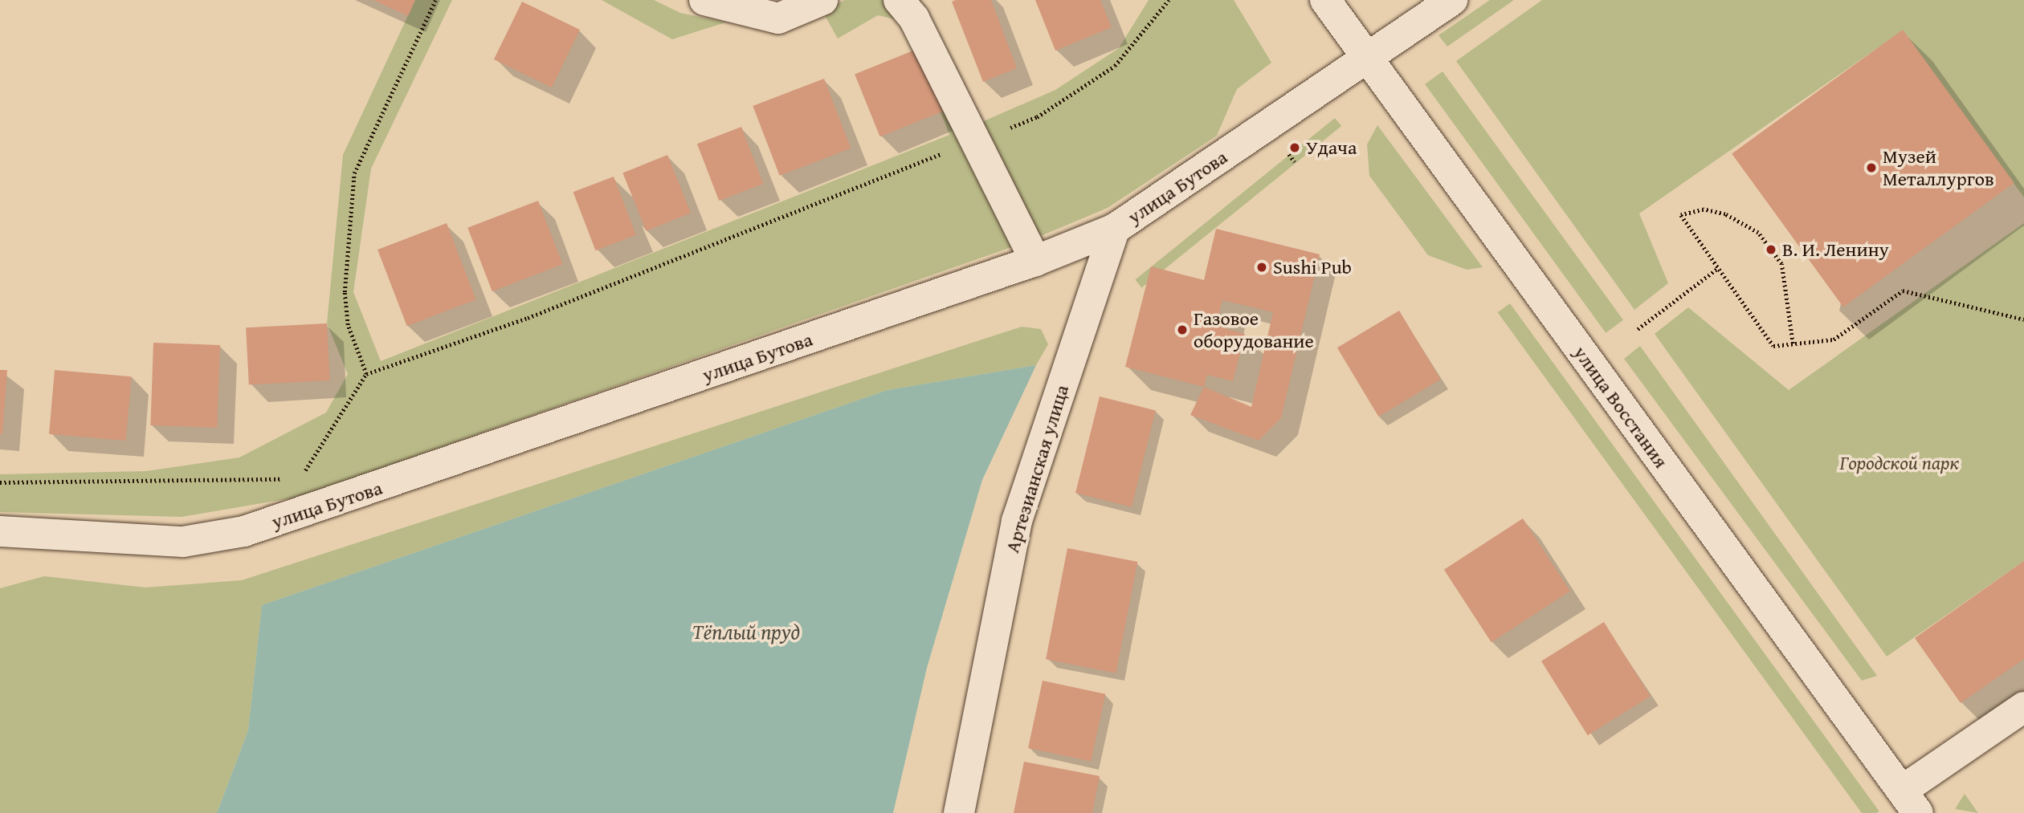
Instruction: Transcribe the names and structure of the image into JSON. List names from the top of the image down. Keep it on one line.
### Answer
{"streets":{"street":["улица Бутова","улица Восстания","Артезианская улица"]},"crossings":[["улица Бутова","улица Восстания"],["улица Бутова","Артезианская улица"]],"water":["Тёплый пруд"],"parks":["Городской парк"],"places":["Удача","Музей Металлургов","В. И. Ленину","Sushi Pub","Газовое оборудование"]}
